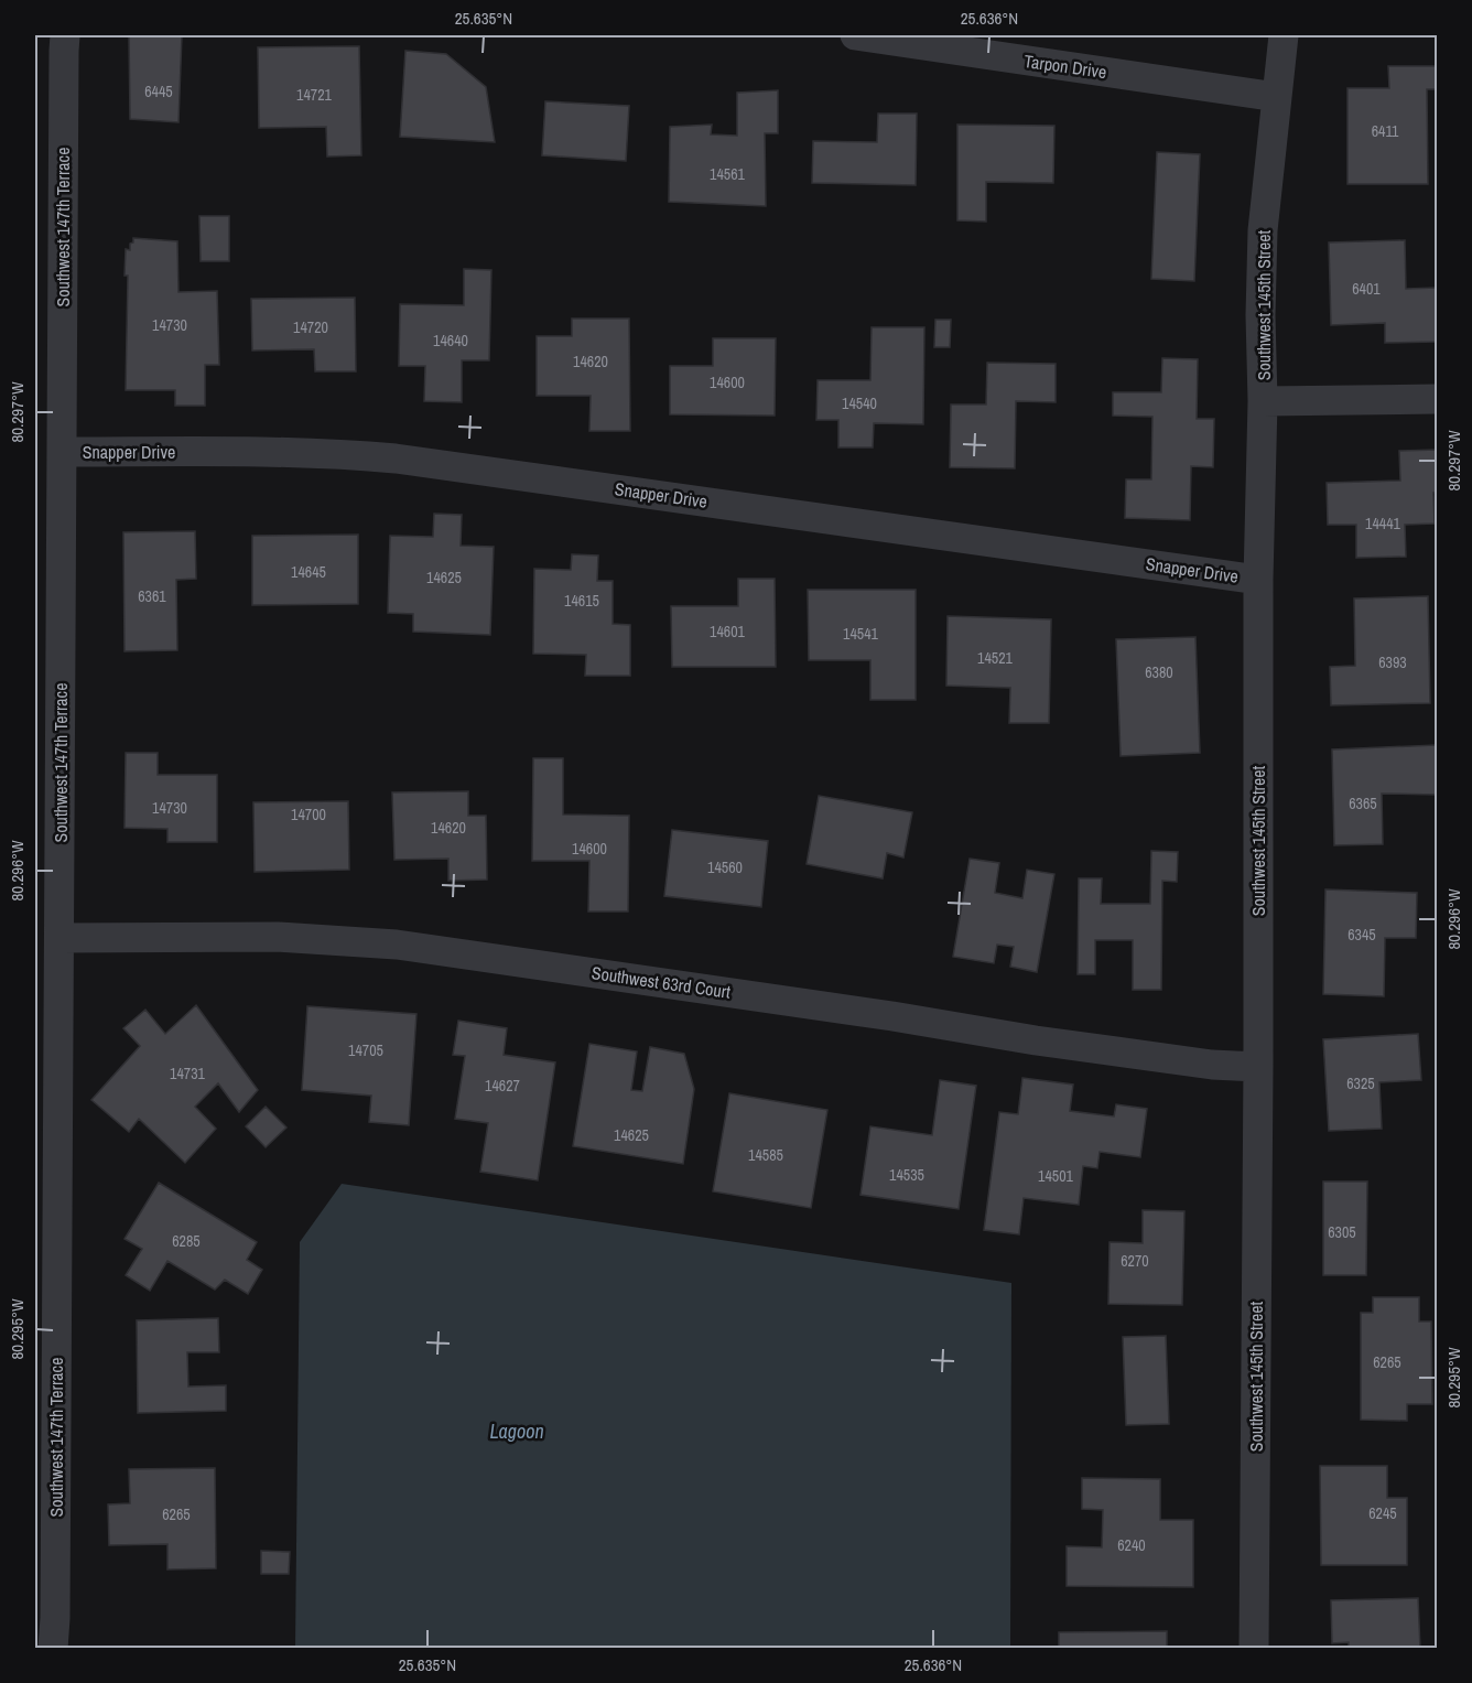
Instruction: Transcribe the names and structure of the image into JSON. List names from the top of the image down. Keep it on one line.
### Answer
{"streets":{"street":["Tarpon Drive","Southwest 147th Terrace","Southwest 145th Street","Snapper Drive","Southwest 63rd Court"]},"crossings":[["Tarpon Drive","Southwest 145th Street"],["Southwest 147th Terrace","Snapper Drive"],["Southwest 147th Terrace","Southwest 63rd Court"],["Southwest 145th Street","Snapper Drive"],["Southwest 145th Street","Southwest 63rd Court"]],"water":["Lagoon"],"house_numbers":["6445","14721","6411","14561","6401","14730","14720","14640","14620","14600","14540","14441","14645","14625","6361","14615","14601","14541","14521","6393","6380","6365","14730","14700","14620","14600","14560","6345","14705","14731","6325","14627","14625","14585","14535","14501","6305","6285","6270","6265","6245","6265","6240"],"coordinates":["25.635°N","25.636°N","80.297°W","80.296°W","80.295°W"]}
